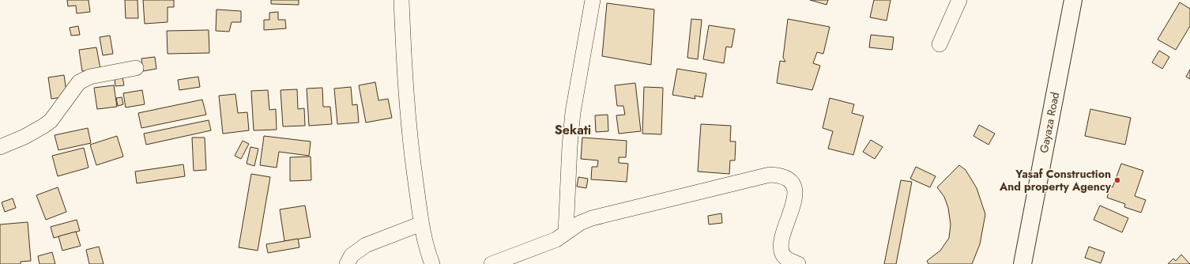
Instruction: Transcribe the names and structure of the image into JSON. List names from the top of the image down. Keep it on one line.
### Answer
{"streets":{"main road":["Gayaza Road"]},"districts":["Sekati"],"places":["Yasaf Construction And property Agency"]}
